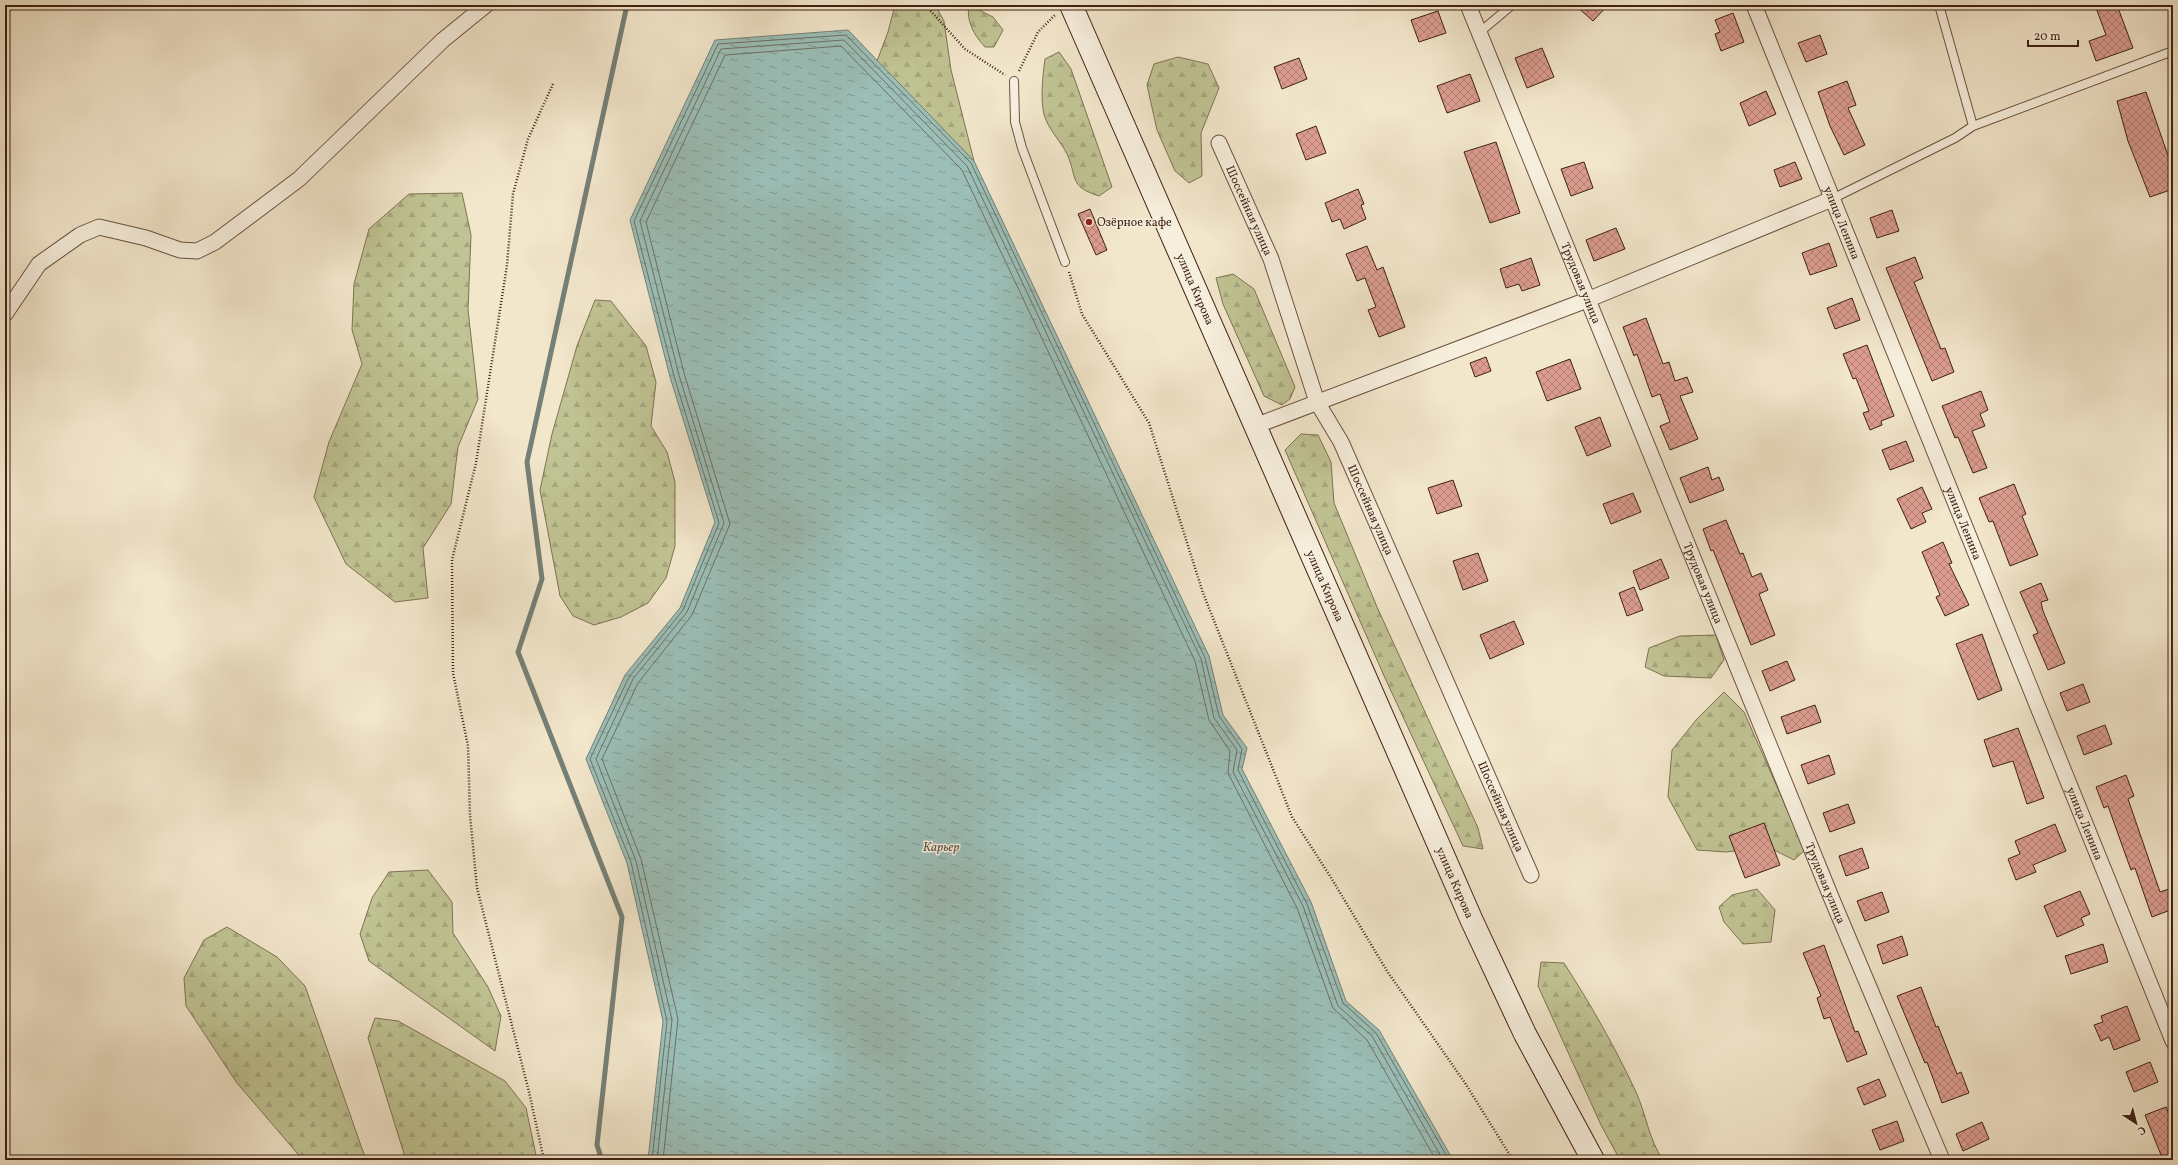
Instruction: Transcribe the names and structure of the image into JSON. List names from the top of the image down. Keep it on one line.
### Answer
{"streets":{"main road":["улица Кирова"],"street":["Шоссейная улица","улица Ленина","Трудовая улица"]},"water":["Карьер"],"places":["Озёрное кафе"],"scale_bar":"20 m","north":"bottom right"}
